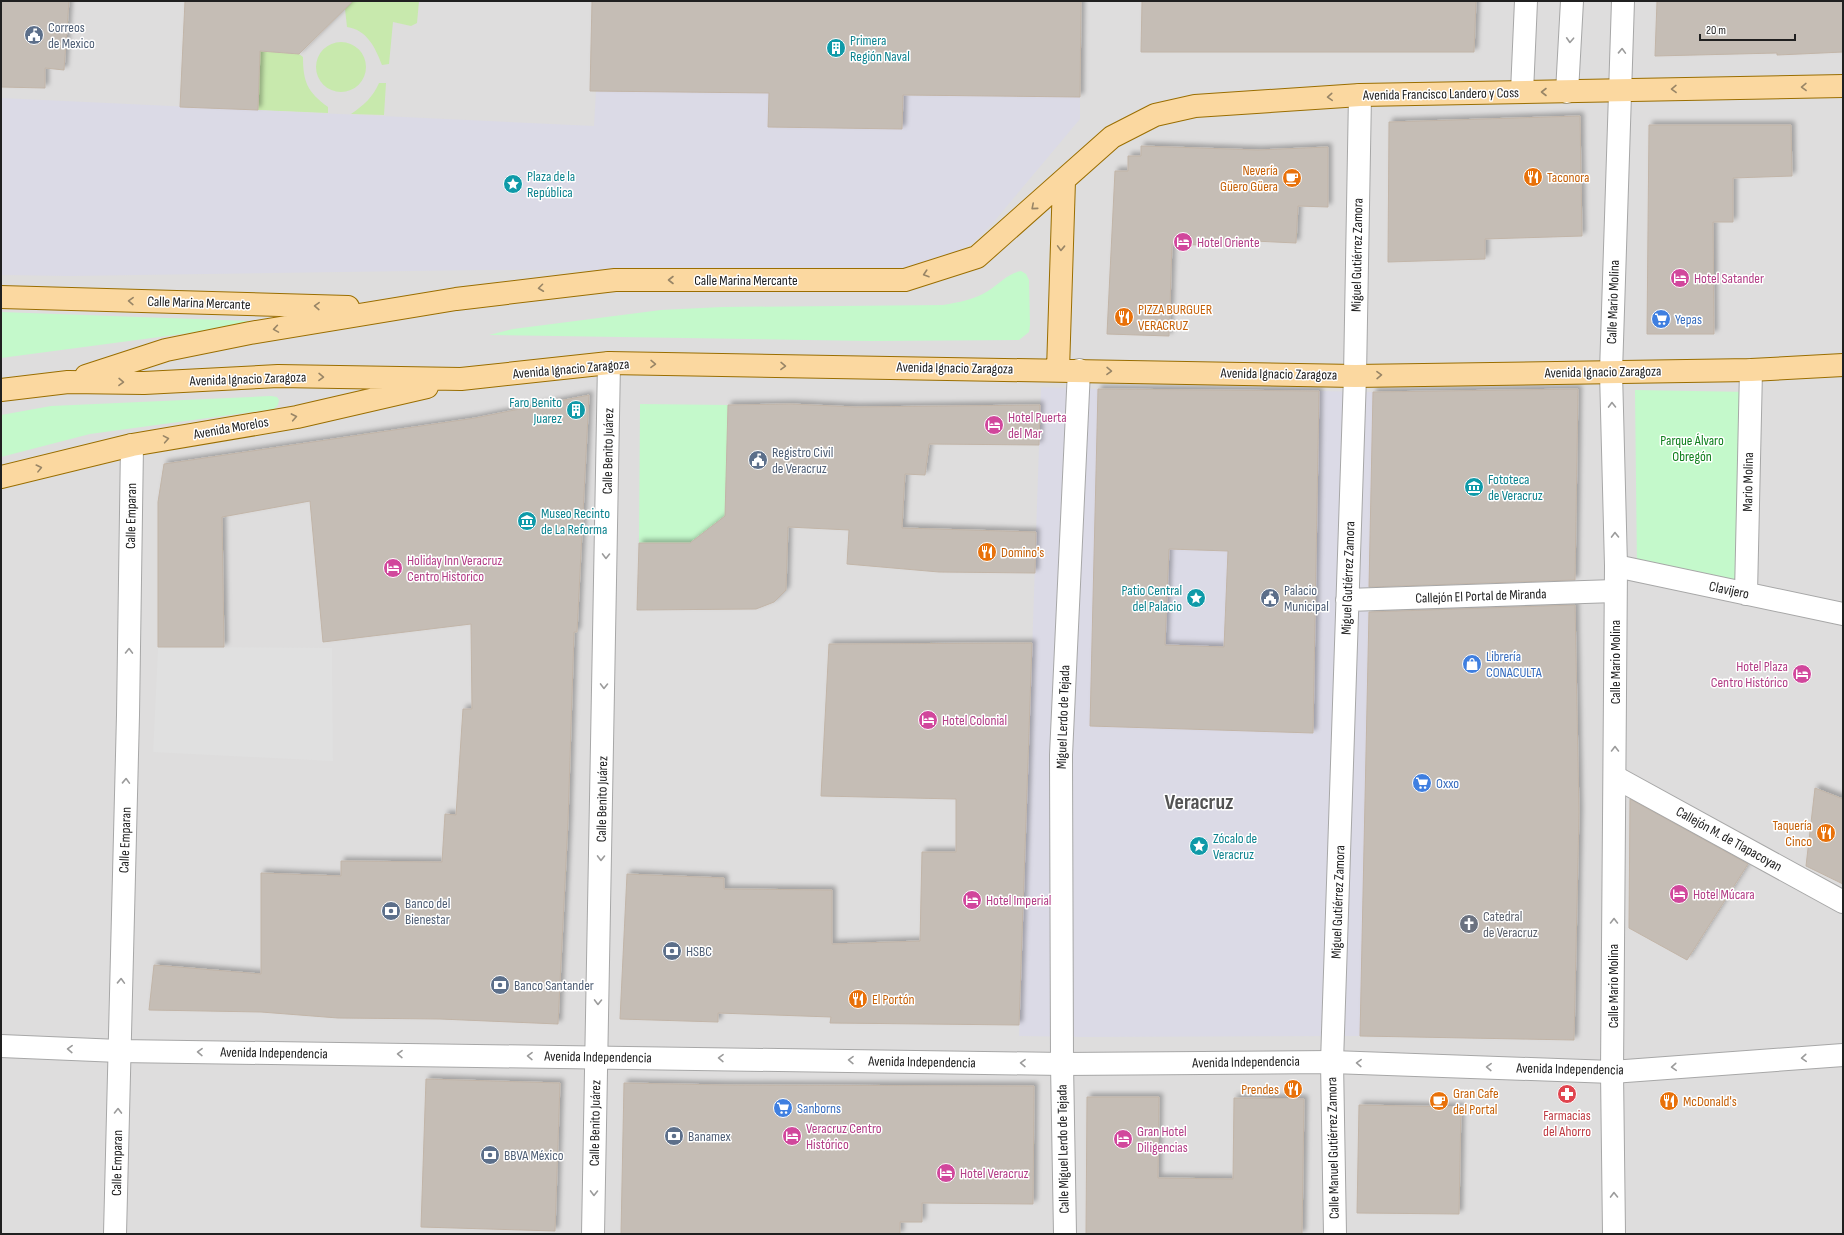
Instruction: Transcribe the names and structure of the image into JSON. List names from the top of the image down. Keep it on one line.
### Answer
{"streets":{"main road":["Avenida Francisco Landero y Coss","Calle Marina Mercante","Avenida Ignacio Zaragoza","Avenida Morelos"],"street":["Miguel Gutiérrez Zamora","Calle Mario Molina","Calle Benito Juárez","Mario Molina","Calle Emparan","Clavijero","Callejón El Portal de Miranda","Miguel Lerdo de Tejada","Callejón M. de Tlapacoyan","Avenida Independencia","Calle Manuel Gutiérrez Zamora","Calle Miguel Lerdo de Tejada"]},"crossings":[["Avenida Francisco Landero y Coss","Miguel Gutiérrez Zamora"],["Avenida Francisco Landero y Coss","Calle Marina Mercante"],["Avenida Francisco Landero y Coss","Calle Mario Molina"],["Miguel Gutiérrez Zamora","Avenida Ignacio Zaragoza"],["Miguel Gutiérrez Zamora","Callejón El Portal de Miranda"],["Miguel Gutiérrez Zamora","Avenida Independencia"],["Miguel Gutiérrez Zamora","Calle Manuel Gutiérrez Zamora"],["Calle Marina Mercante","Avenida Ignacio Zaragoza"],["Calle Mario Molina","Avenida Ignacio Zaragoza"],["Calle Mario Molina","Clavijero"],["Calle Mario Molina","Callejón El Portal de Miranda"],["Calle Mario Molina","Callejón M. de Tlapacoyan"],["Calle Mario Molina","Avenida Independencia"],["Avenida Ignacio Zaragoza","Avenida Morelos"],["Avenida Ignacio Zaragoza","Calle Benito Juárez"],["Avenida Ignacio Zaragoza","Mario Molina"],["Avenida Ignacio Zaragoza","Miguel Lerdo de Tejada"],["Avenida Morelos","Calle Emparan"],["Calle Benito Juárez","Avenida Independencia"],["Mario Molina","Clavijero"],["Calle Emparan","Avenida Independencia"],["Miguel Lerdo de Tejada","Avenida Independencia"],["Miguel Lerdo de Tejada","Calle Miguel Lerdo de Tejada"],["Avenida Independencia","Calle Manuel Gutiérrez Zamora"],["Avenida Independencia","Calle Miguel Lerdo de Tejada"]],"one_way":["Avenida Francisco Landero y Coss","Calle Marina Mercante","Calle Mario Molina","Avenida Ignacio Zaragoza","Avenida Morelos","Calle Benito Juárez","Calle Emparan","Avenida Independencia"],"districts":["Veracruz"],"parks":["Parque Álvaro Obregón"],"places":{"public building":["Correos de Mexico","Registro Civil de Veracruz","Palacio Municipal"],"building":["Primera Región Naval","Faro Benito Juarez"],"restaurant":["Taconora","PIZZA BURGUER VERACRUZ","Domino's","Taquería Cinco","El Portón","Prendes","McDonald's"],"cafe":["Nevería Güero Güera","Gran Cafe del Portal"],"place":["Plaza de la República","Patio Central del Palacio","Zócalo de Veracruz"],"hotel":["Hotel Oriente","Hotel Satander","Hotel Puerta del Mar","Holiday Inn Veracruz Centro Historico","Hotel Plaza Centro Histórico","Hotel Colonial","Hotel Múcara","Hotel Imperial","Veracruz Centro Histórico","Gran Hotel Diligencias","Hotel Veracruz"],"supermarket":["Yepas","Oxxo","Sanborns"],"museum":["Fototeca de Veracruz","Museo Recinto de La Reforma"],"shop":["Librería CONACULTA"],"bank":["Banco del Bienestar","HSBC","Banco Santander","Banamex","BBVA México"],"church":["Catedral de Veracruz"],"pharmacy":["Farmacias del Ahorro"]},"scale_bar":"20 m"}
